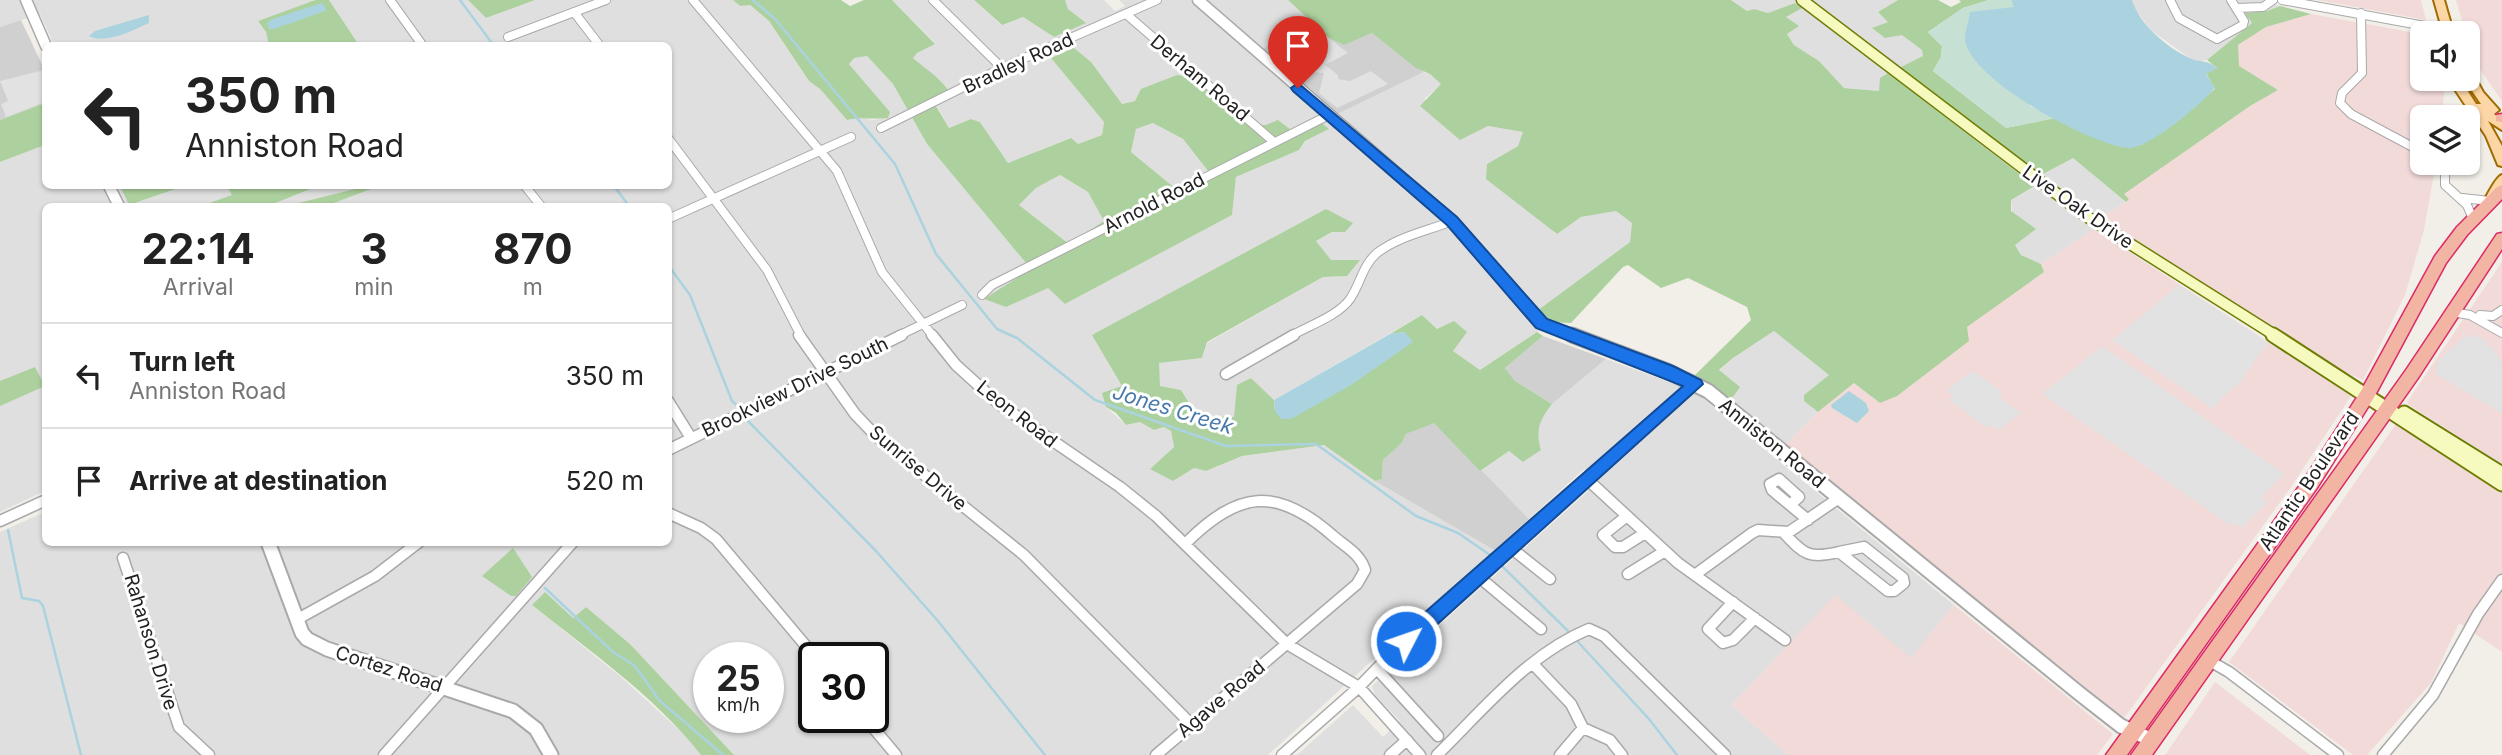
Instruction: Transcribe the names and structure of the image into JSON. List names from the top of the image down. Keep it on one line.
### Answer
{"streets":{"highway":["Atlantic Boulevard"],"main road":["Live Oak Drive"],"street":["Bradley Road","Derham Road","Arnold Road","Brookview Drive South","Leon Road","Anniston Road","Sunrise Drive","Rahanson Drive","Cortez Road","Agave Road"]},"crossings":[["Bradley Road","Derham Road"],["Derham Road","Arnold Road"],["Arnold Road","Anniston Road"],["Live Oak Drive","Atlantic Boulevard"],["Brookview Drive South","Leon Road"],["Brookview Drive South","Sunrise Drive"],["Leon Road","Agave Road"],["Anniston Road","Atlantic Boulevard"],["Sunrise Drive","Agave Road"]],"water":["Jones Creek"],"page":{"turn":["350 m","Anniston Road"],"eta":["22:14","Arrival","3","min","870","m"],"list":[{"name":"Turn left","note":"Anniston Road","value":"350 m"},{"name":"Arrive at destination","value":"520 m"}],"speed":"25 km/h","limit":"30"}}
